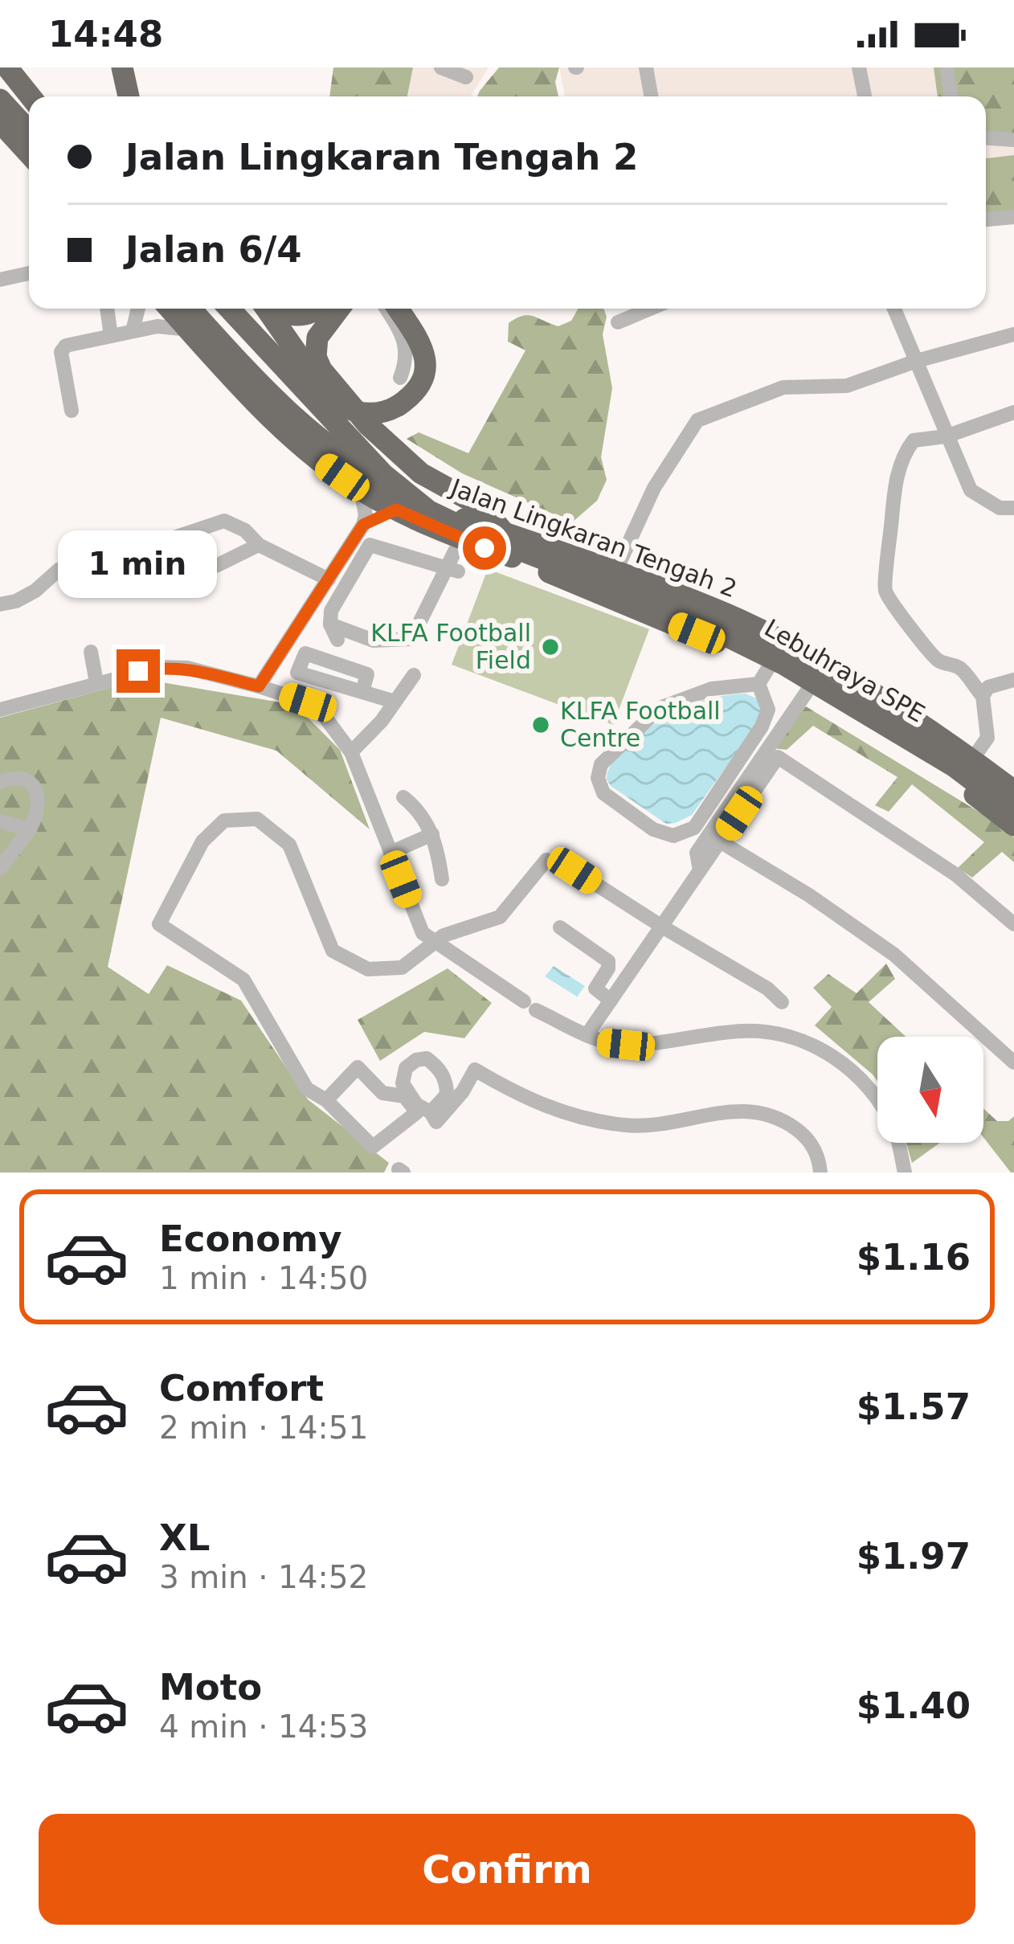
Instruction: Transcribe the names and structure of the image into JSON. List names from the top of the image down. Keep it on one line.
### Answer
{"streets":{"highway":["Jalan Lingkaran Tengah 2","Lebuhraya SPE"]},"places":["KLFA Football Field","KLFA Football Centre"],"north":"bottom","page":{"status":"14:48","banner":["Jalan Lingkaran Tengah 2","Jalan 6/4"],"bubble":"1 min","list":[{"name":"Economy","note":"1 min · 14:50","value":"$1.16"},{"name":"Comfort","note":"2 min · 14:51","value":"$1.57"},{"name":"XL","note":"3 min · 14:52","value":"$1.97"},{"name":"Moto","note":"4 min · 14:53","value":"$1.40"}],"buttons":"Confirm"}}
